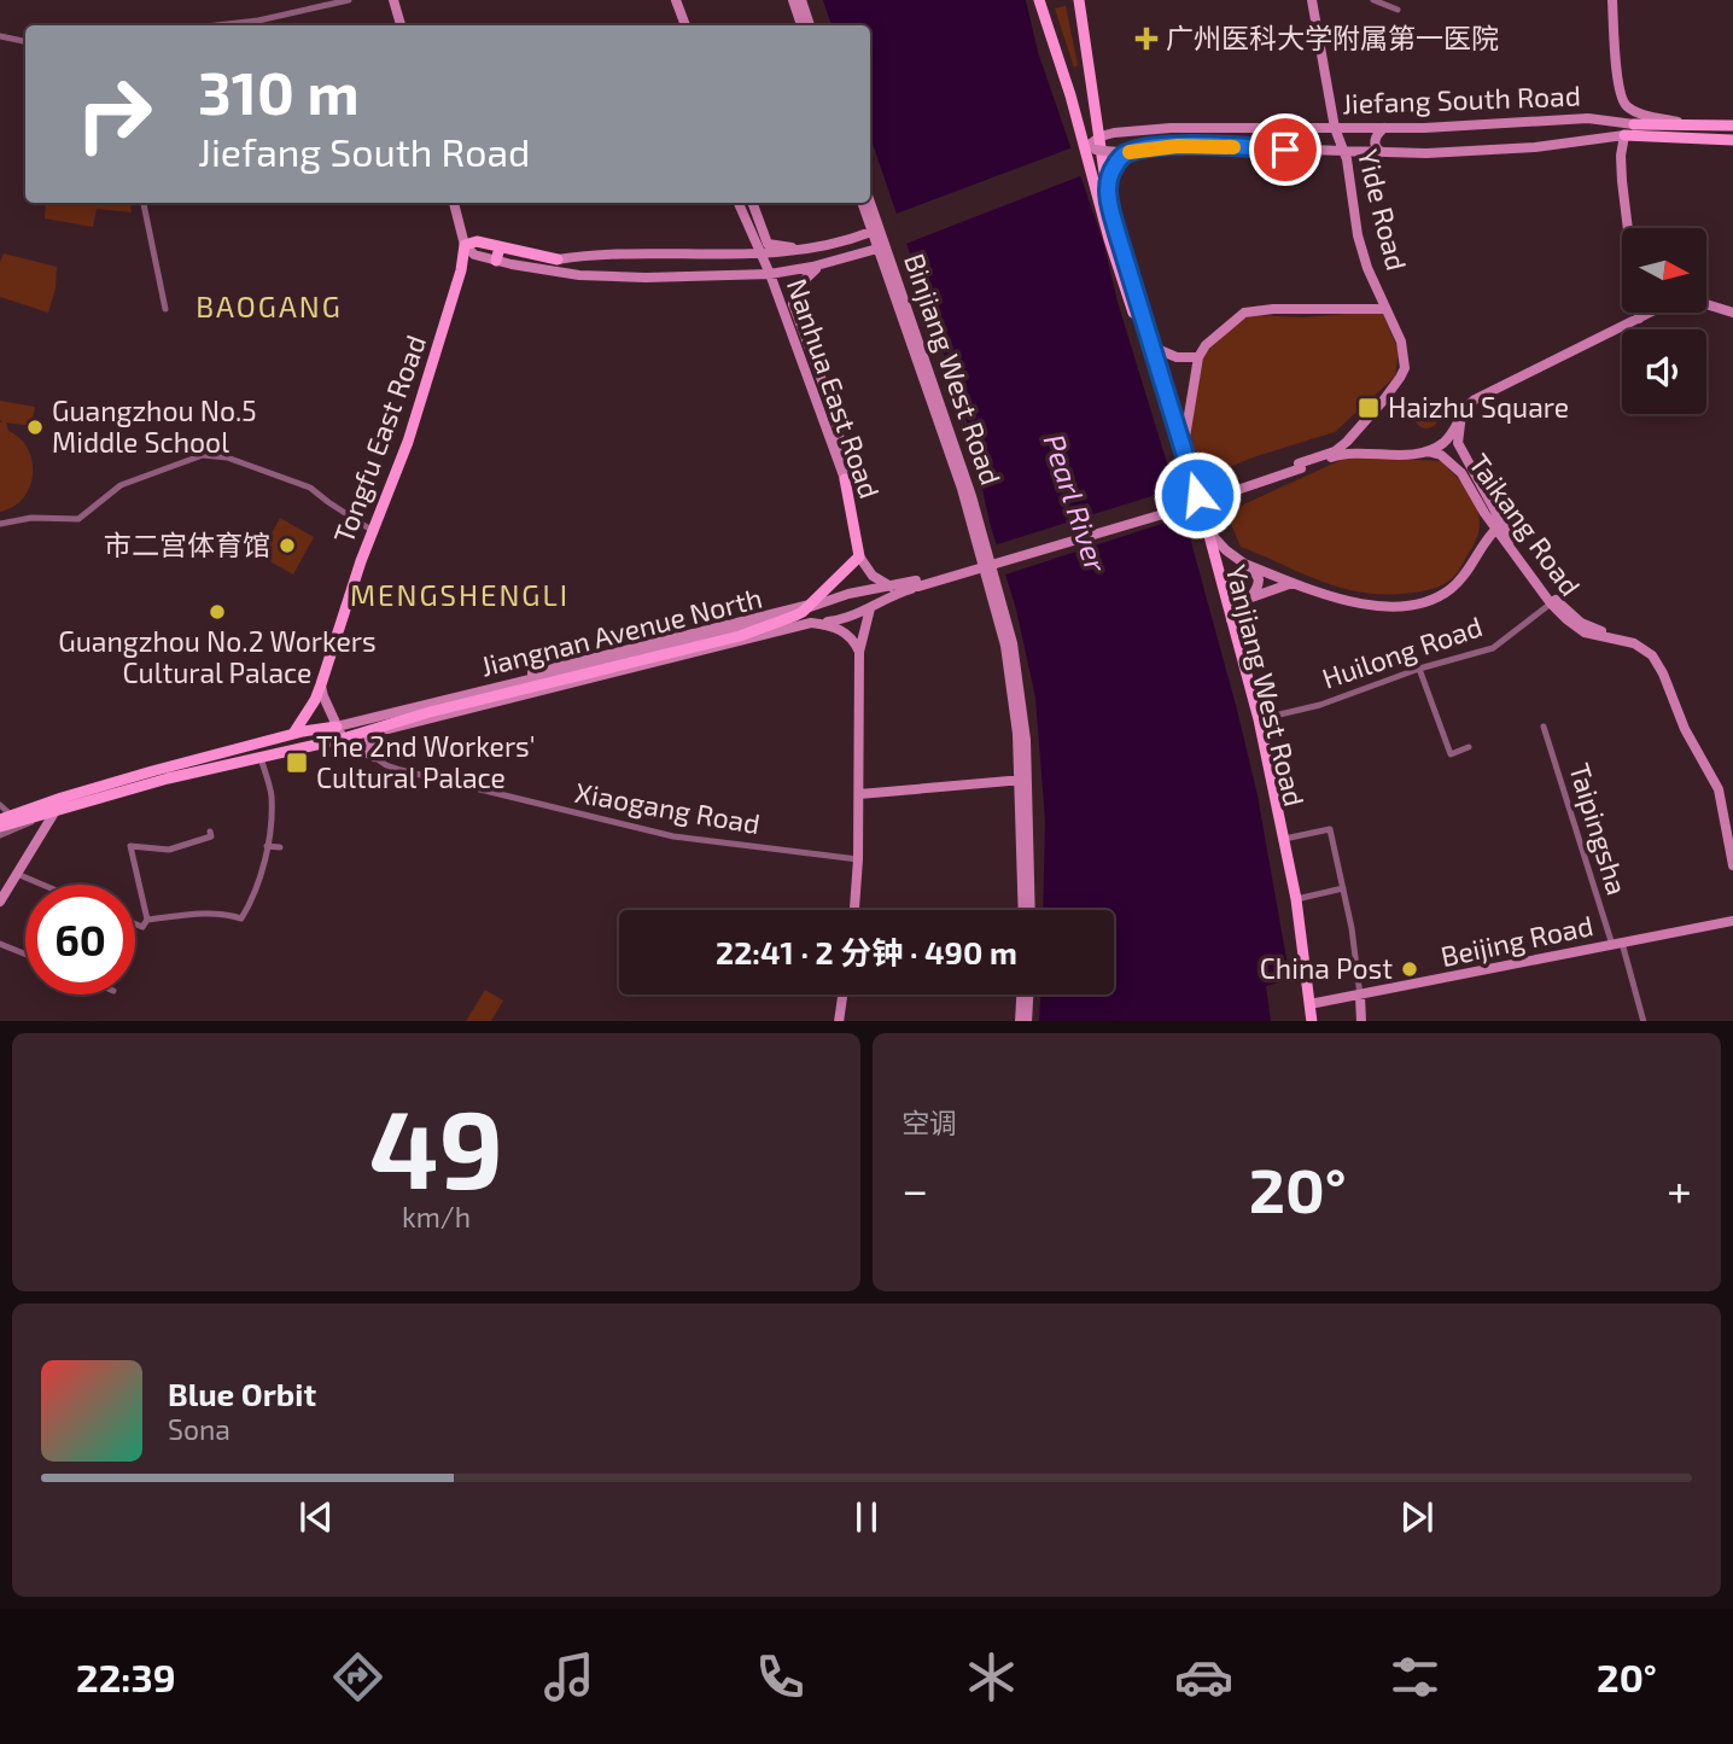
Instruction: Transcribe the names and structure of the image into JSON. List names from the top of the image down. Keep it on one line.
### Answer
{"streets":{"main road":["Jiefang South Road","Yide Road","Binjiang West Road","Nanhua East Road","Tongfu East Road","Taikang Road","Jiangnan Avenue North","Yanjiang West Road","Beijing Road"],"street":["Huilong Road","Xiaogang Road","Taipingsha"]},"crossings":[["Jiefang South Road","Yide Road"],["Jiefang South Road","Yanjiang West Road"],["Taikang Road","Huilong Road"],["Huilong Road","Yanjiang West Road"],["Taipingsha","Beijing Road"]],"districts":["BAOGANG","MENGSHENGLI"],"water":["Pearl River"],"places":{"health":["广州医科大学附属第一医院"],"transit":["Haizhu Square","The 2nd Workers' Cultural Palace"],"other":["Guangzhou No.5 Middle School","市二宫体育馆","Guangzhou No.2 Workers Cultural Palace","China Post"]},"north":"right","page":{"turn":["310 m","Jiefang South Road"],"limit":"60","trip":"22:41 · 2 分钟 · 490 m","tile":[["49","km/h"],"空调"],"heat":["−","20°","+"],"song":["Blue Orbit","Sona"],"tabs":["22:39","20°"]}}
